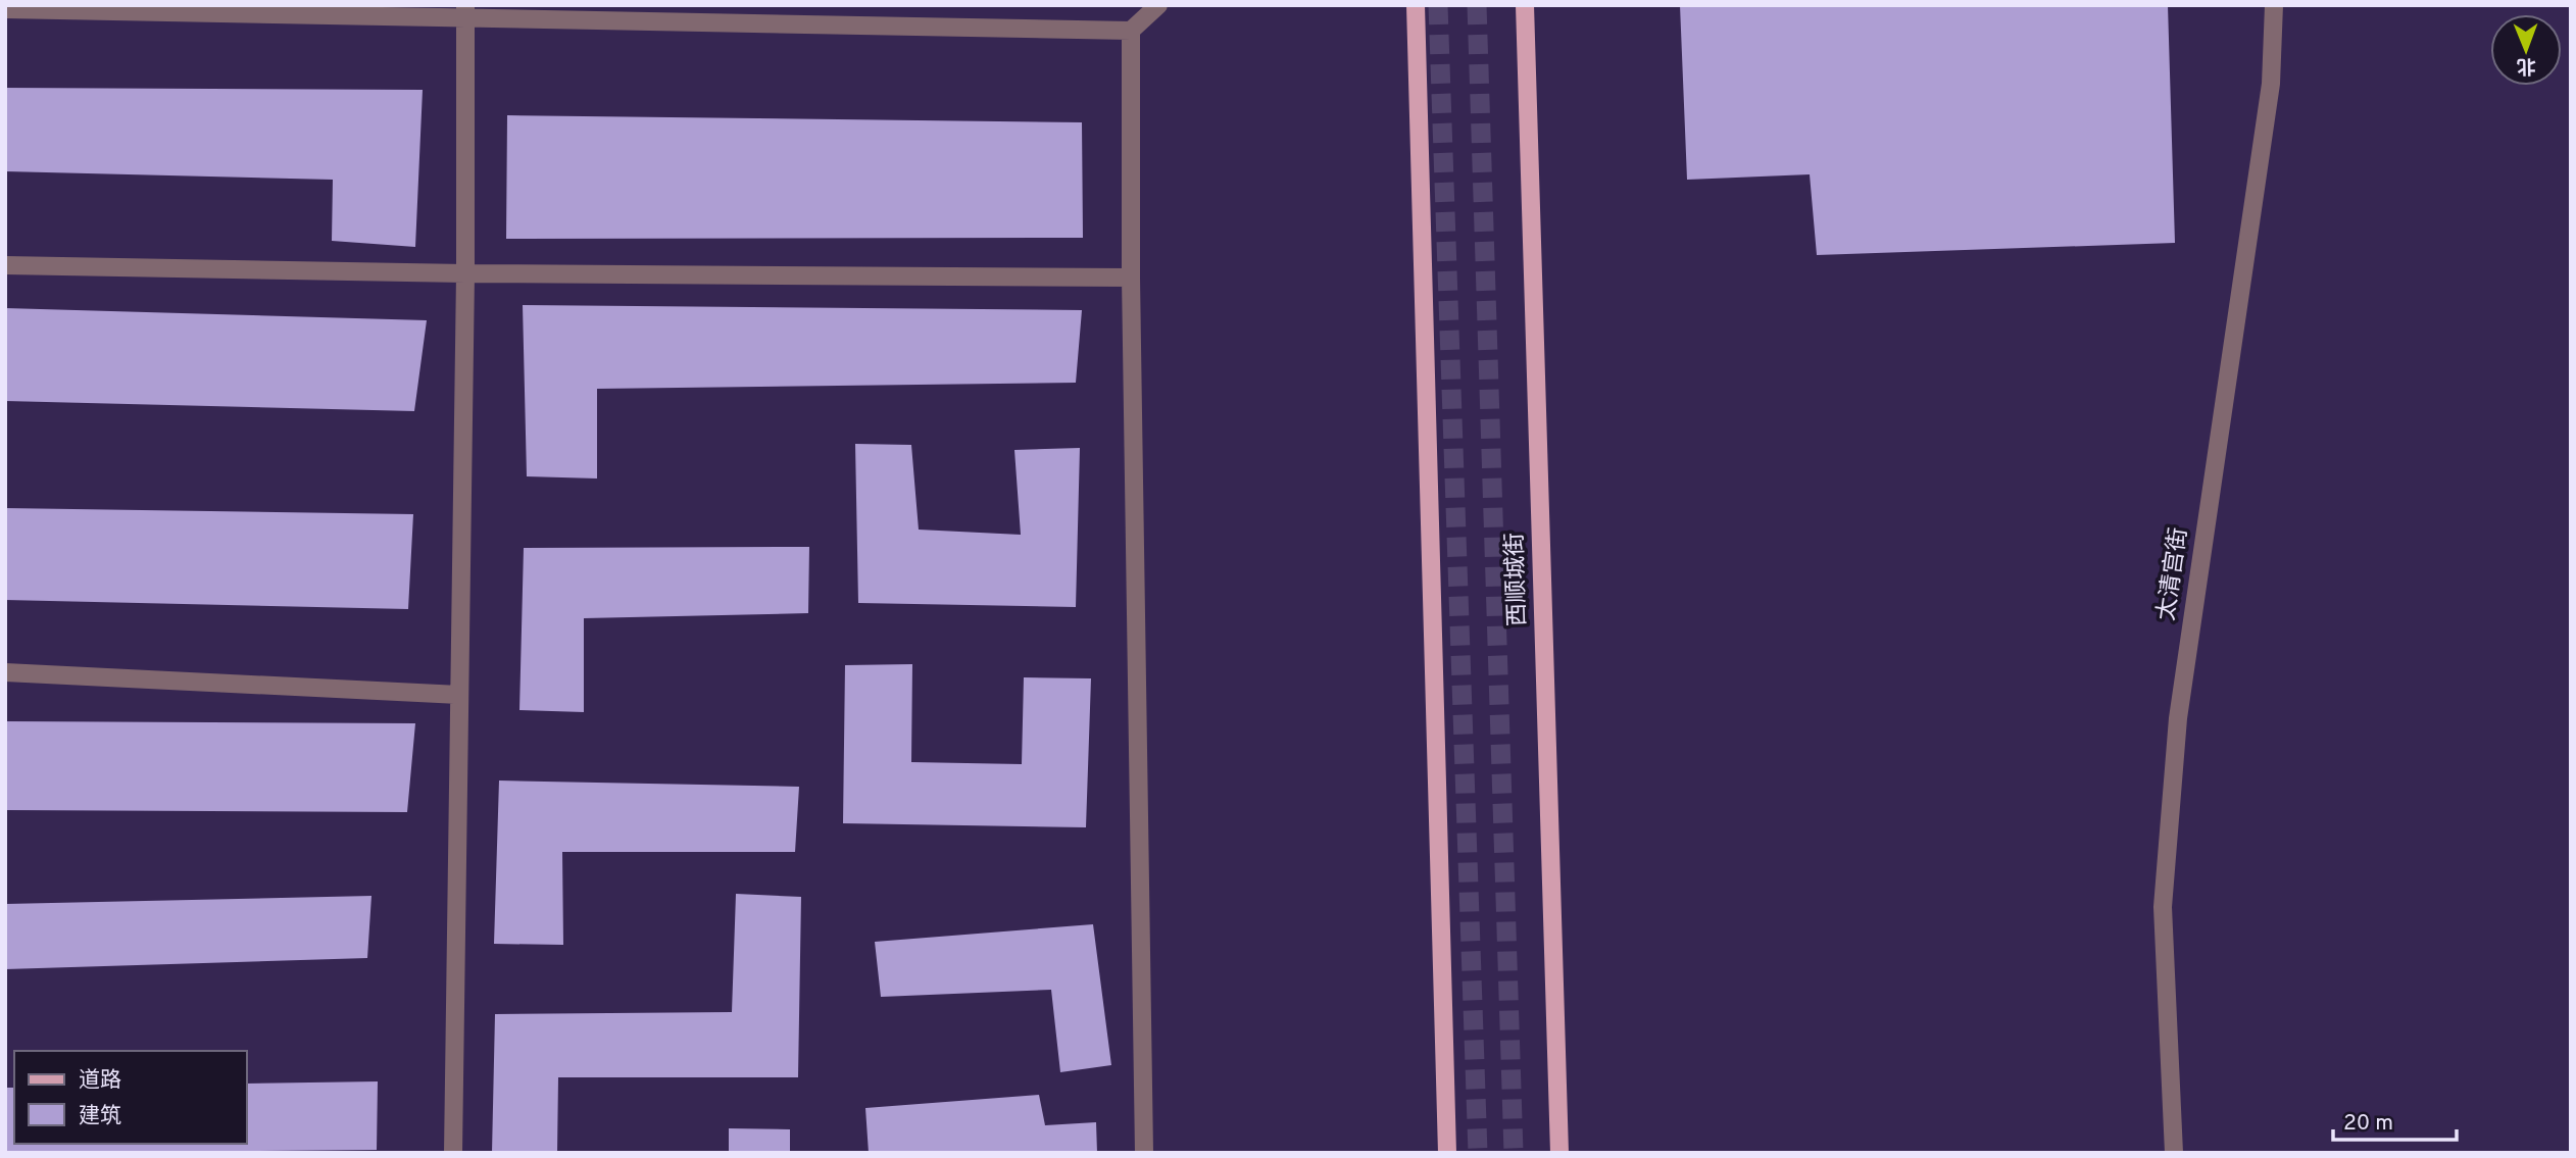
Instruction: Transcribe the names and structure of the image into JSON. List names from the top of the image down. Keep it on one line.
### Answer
{"streets":{"main road":["西顺城街"],"street":["太清宫街"]},"legend":["道路","建筑"],"scale_bar":"20 m","north":"bottom"}
